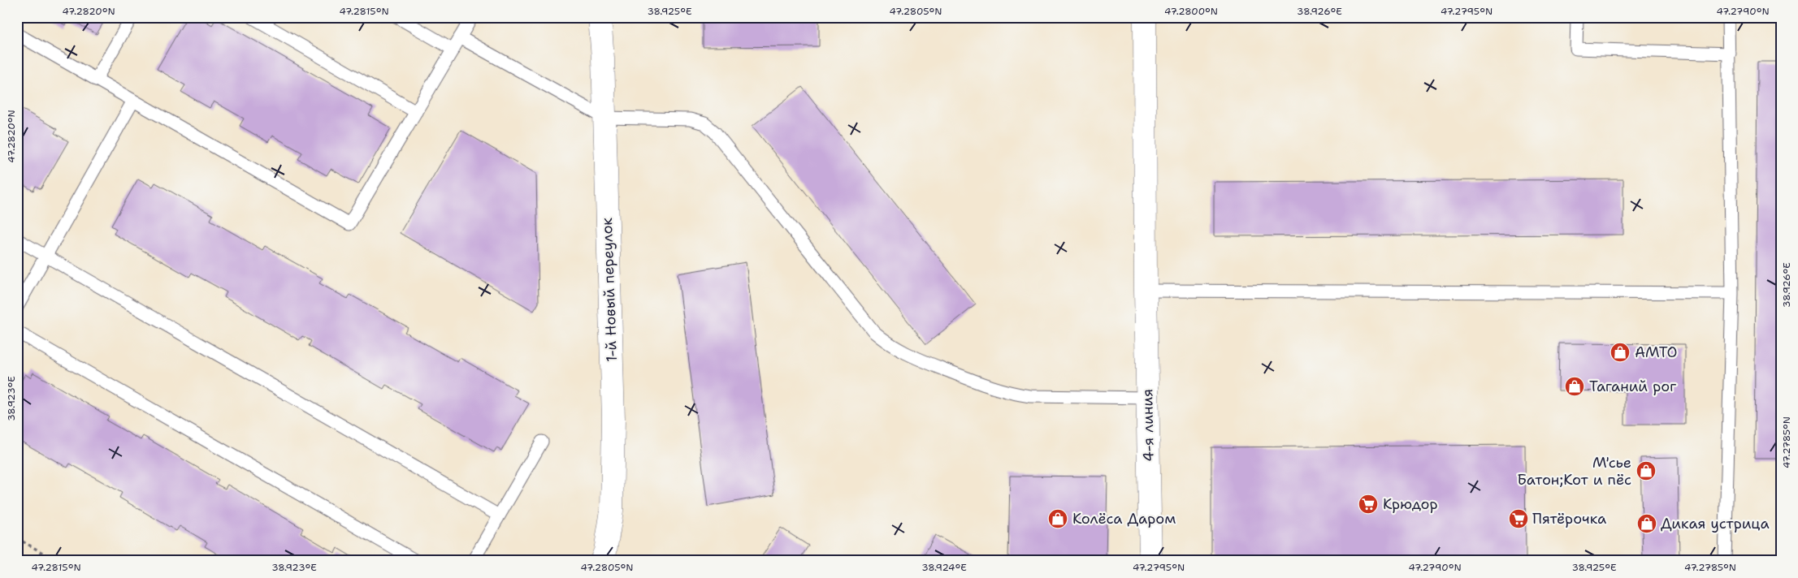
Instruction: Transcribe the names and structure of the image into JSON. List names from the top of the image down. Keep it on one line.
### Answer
{"streets":{"street":["1-й Новый переулок","4-я линия"]},"places":{"shop":["АМТО","Таганий рог","М'сье Батон;Кот и пёс","Колёса Даром","Дикая устрица"],"supermarket":["Крюдор","Пятёрочка"]},"coordinates":["47.2820°N","47.2815°N","38.925°E","47.2805°N","47.2800°N","38.926°E","47.2795°N","47.2790°N","38.923°E","47.2785°N","38.924°E"]}
